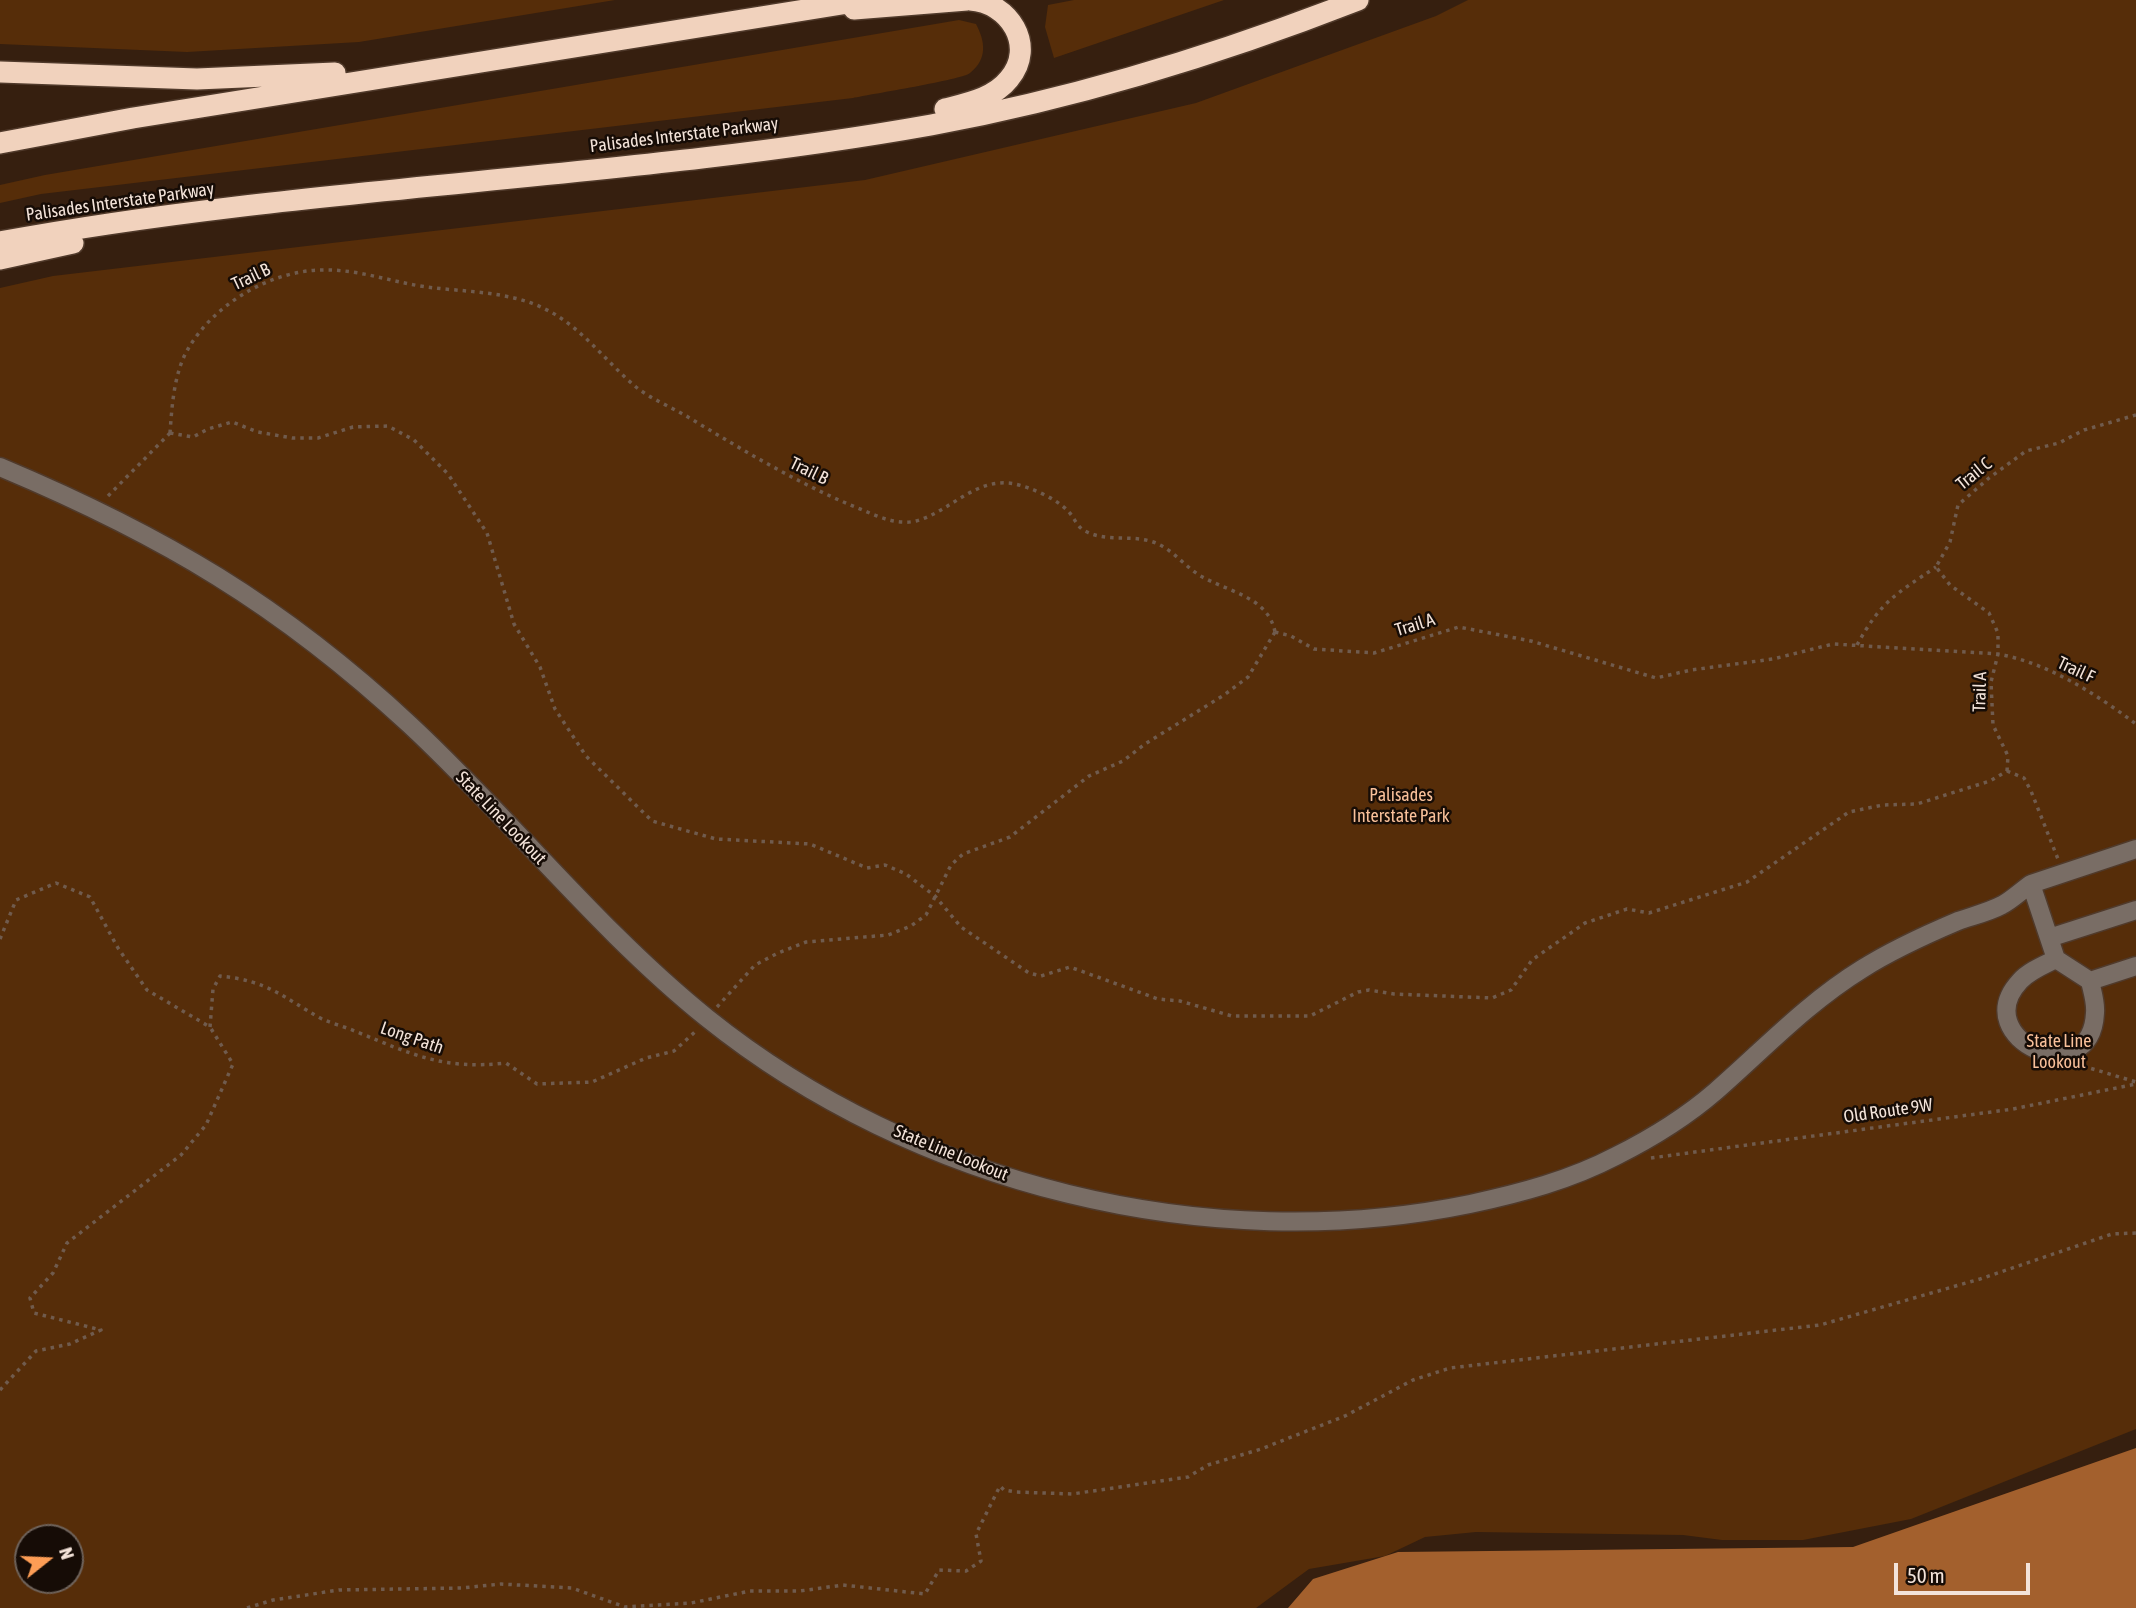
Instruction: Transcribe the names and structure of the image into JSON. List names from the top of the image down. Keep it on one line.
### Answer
{"streets":{"highway":["Palisades Interstate Parkway"],"street":["State Line Lookout"],"path":["Trail B","Trail C","Trail A","Trail F","Long Path","Old Route 9W"]},"crossings":[["Trail B","Trail A"],["Trail A","Trail F"],["State Line Lookout","Long Path"]],"parks":["Palisades Interstate Park","State Line Lookout"],"scale_bar":"50 m","north":"right"}
